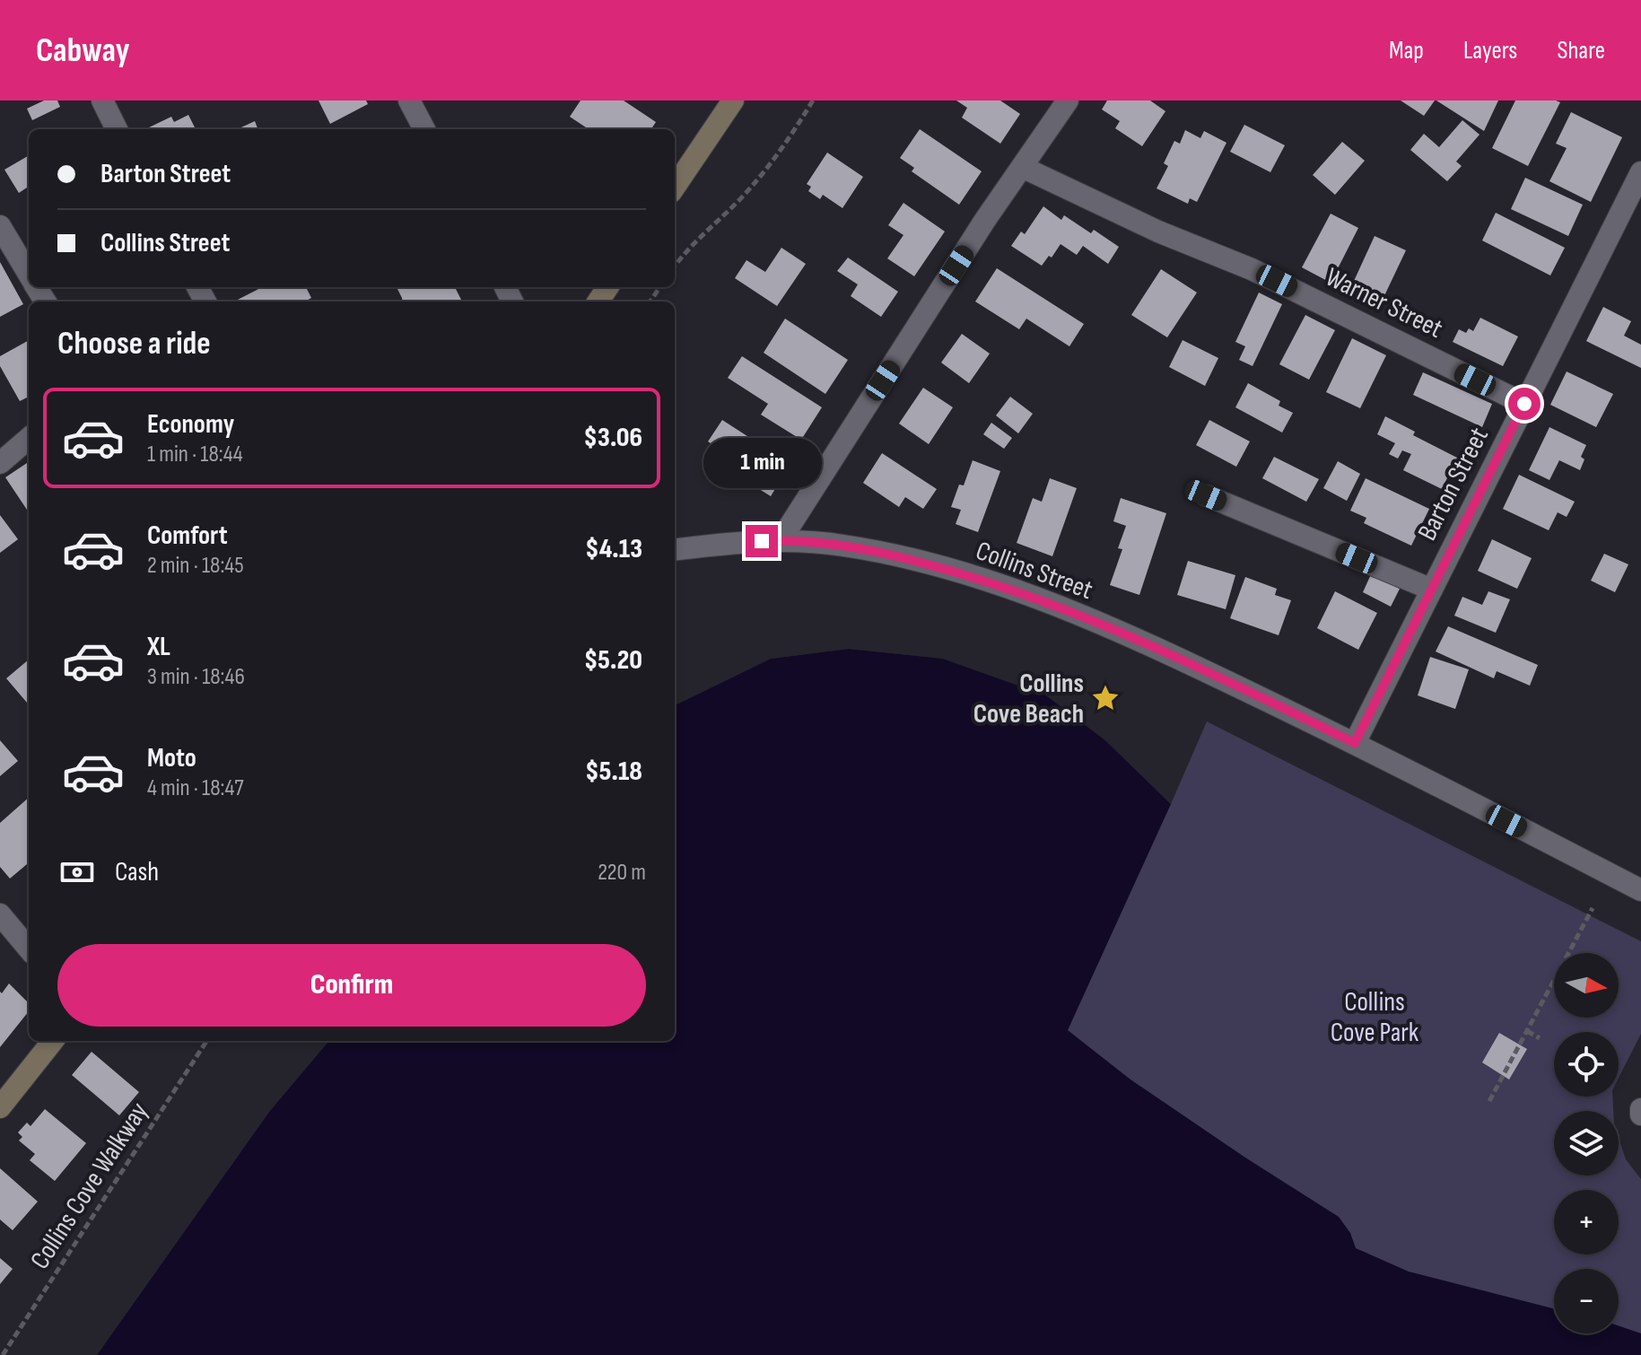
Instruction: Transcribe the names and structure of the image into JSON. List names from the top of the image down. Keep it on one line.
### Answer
{"streets":{"street":["Warner Street","Barton Street","Collins Street"],"path":["Collins Cove Walkway"]},"crossings":[["Warner Street","Barton Street"],["Barton Street","Collins Street"]],"parks":["Collins Cove Park"],"places":{"place":["Collins Cove Beach"]},"north":"right","page":{"header":"Cabway","nav":["Map","Layers","Share"],"banner":["Barton Street","Collins Street"],"heading":"Choose a ride","list":[{"name":"Economy","note":"1 min · 18:44","value":"$3.06"},{"name":"Comfort","note":"2 min · 18:45","value":"$4.13"},{"name":"XL","note":"3 min · 18:46","value":"$5.20"},{"name":"Moto","note":"4 min · 18:47","value":"$5.18"}],"bubble":"1 min","pay":["Cash","220 m"],"buttons":"Confirm","map_buttons":["+","−"]}}
